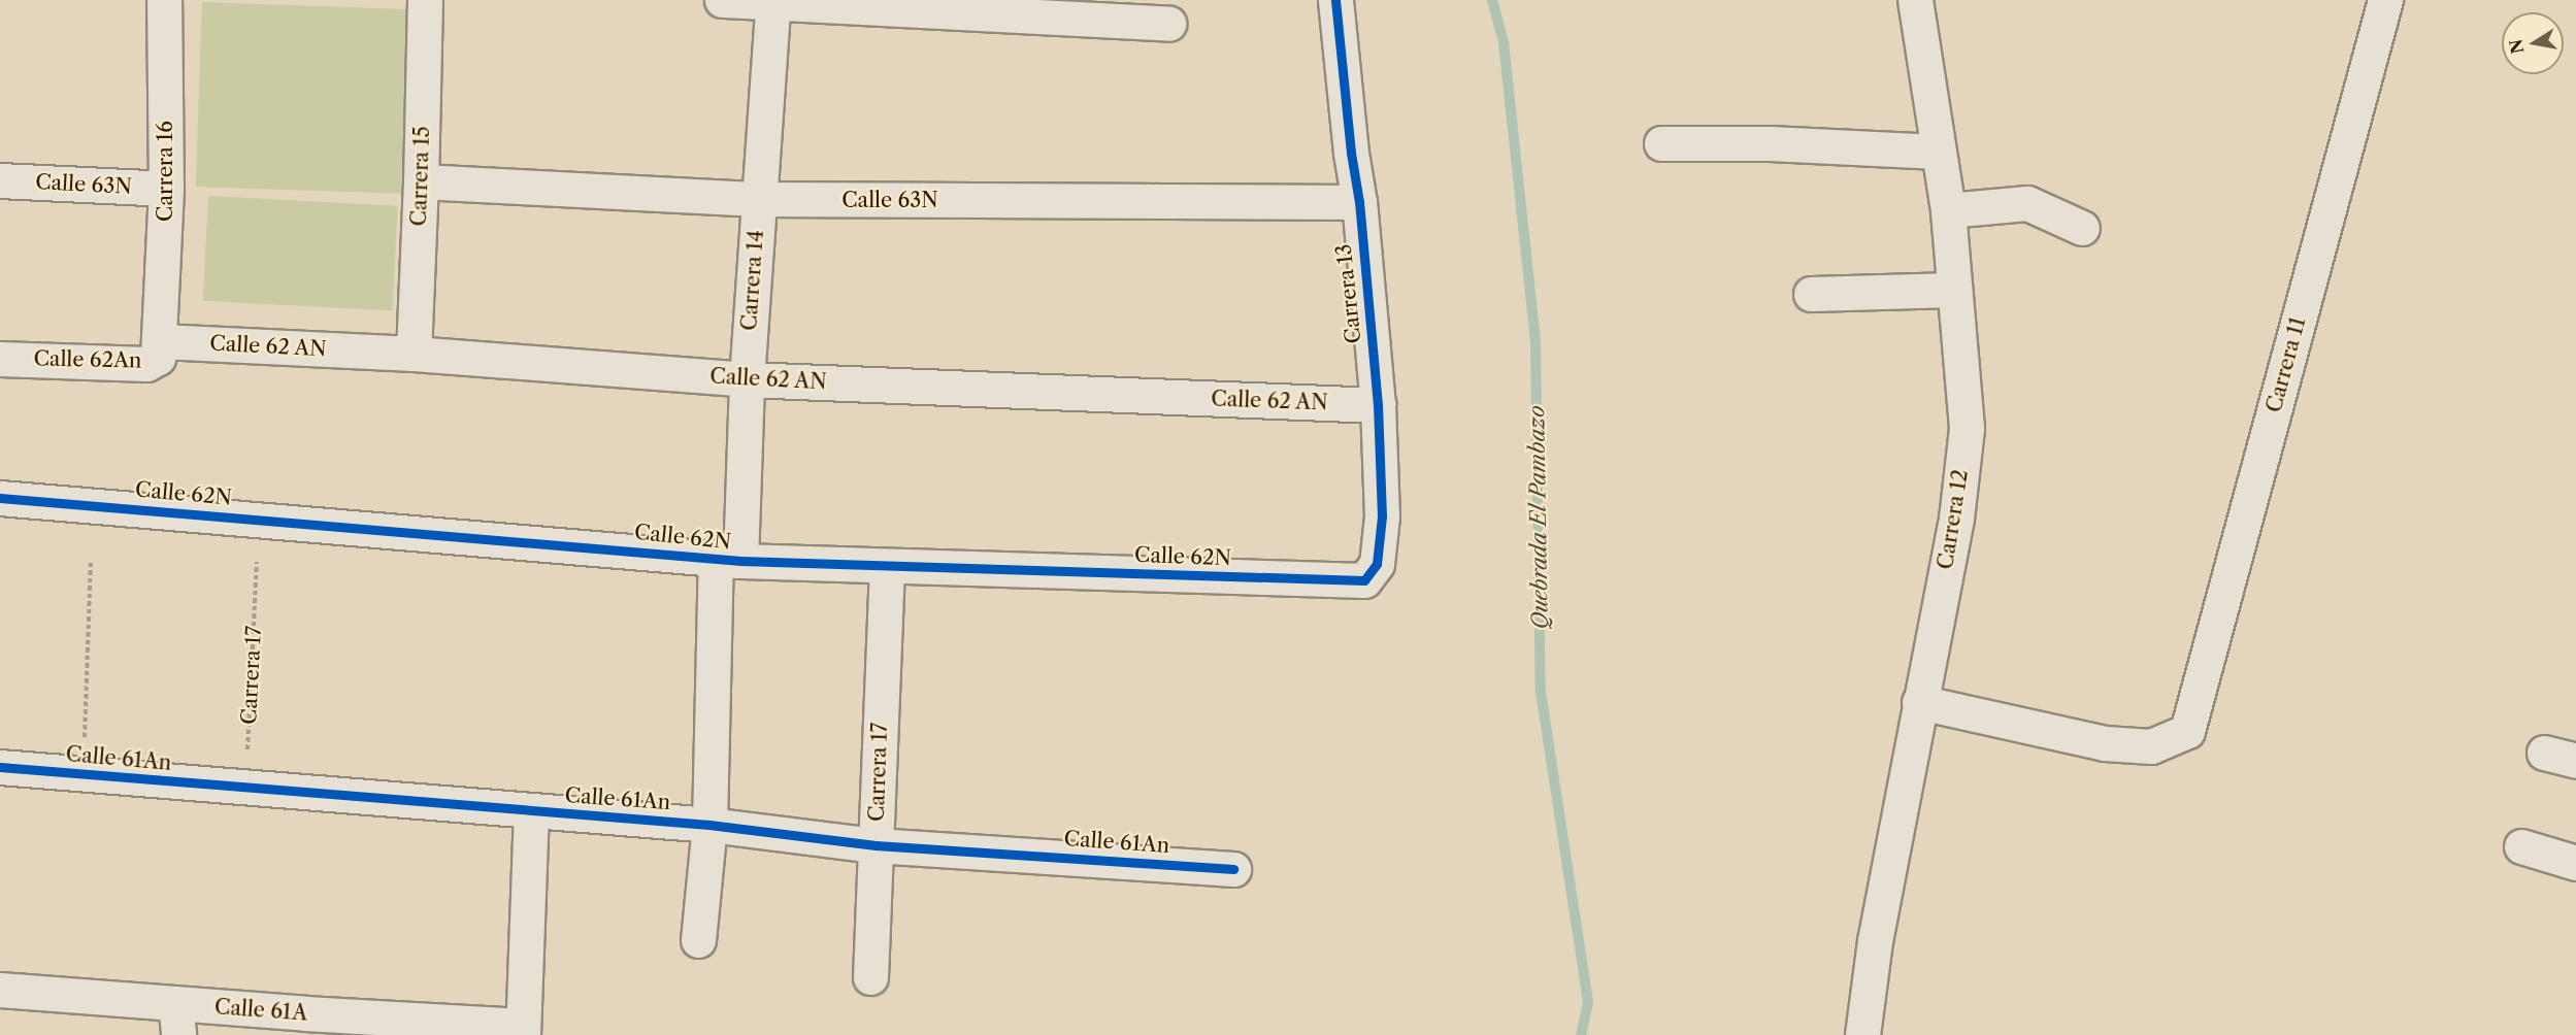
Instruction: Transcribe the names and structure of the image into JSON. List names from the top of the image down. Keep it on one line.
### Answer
{"streets":{"street":["Carrera 16","Carrera 15","Calle 63N","Carrera 14","Carrera 13","Calle 62 AN","Calle 62An","Carrera 11","Calle 62N","Carrera 12","Carrera 17","Calle 61An","Calle 61A"]},"crossings":[["Carrera 16","Calle 63N"],["Carrera 16","Calle 62 AN"],["Carrera 16","Calle 62An"],["Carrera 15","Calle 63N"],["Carrera 15","Calle 62 AN"],["Calle 63N","Carrera 14"],["Calle 63N","Carrera 13"],["Carrera 14","Calle 62 AN"],["Carrera 14","Calle 62N"],["Carrera 13","Calle 62 AN"],["Carrera 13","Calle 62N"],["Calle 62 AN","Calle 62An"],["Carrera 11","Carrera 12"],["Calle 62N","Carrera 17"],["Carrera 17","Calle 61An"]],"water":["Quebrada El Pambazo"],"north":"left"}
